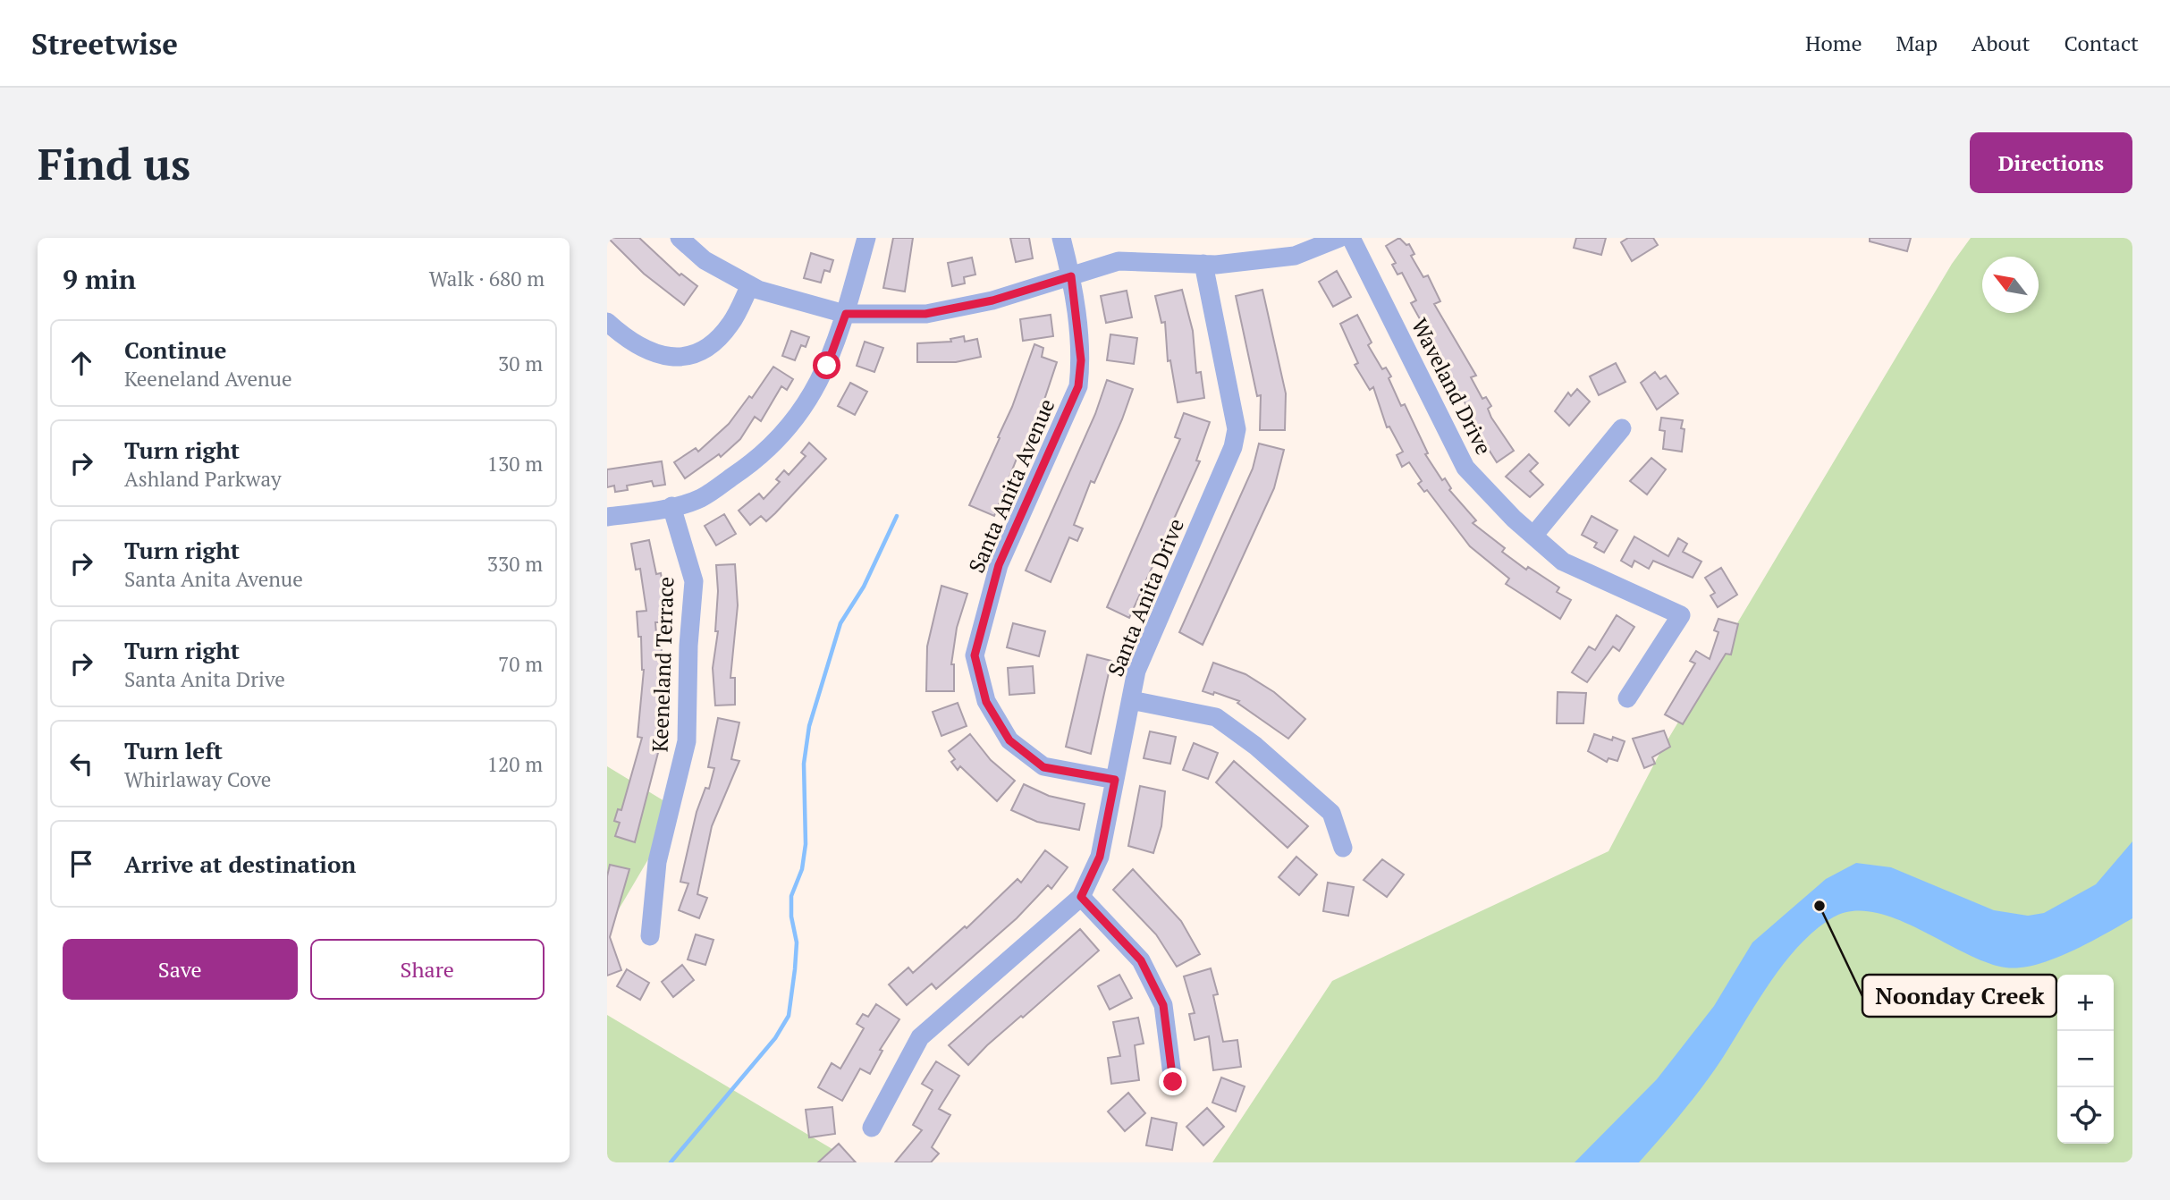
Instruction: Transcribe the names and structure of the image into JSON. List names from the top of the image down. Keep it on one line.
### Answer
{"streets":{"street":["Waveland Drive","Santa Anita Avenue","Santa Anita Drive","Keeneland Terrace"]},"crossings":[["Santa Anita Avenue","Santa Anita Drive"]],"places":["Noonday Creek"],"north":"top left","page":{"header":"Streetwise","nav":["Home","Map","About","Contact"],"buttons":["Directions",["Save","Share"]],"title":"Find us","heading":["9 min","Walk · 680 m"],"list":[["Continue","Keeneland Avenue","30 m"],["Turn right","Ashland Parkway","130 m"],["Turn right","Santa Anita Avenue","330 m"],["Turn right","Santa Anita Drive","70 m"],["Turn left","Whirlaway Cove","120 m"],"Arrive at destination"],"map_buttons":["+","−"]}}
